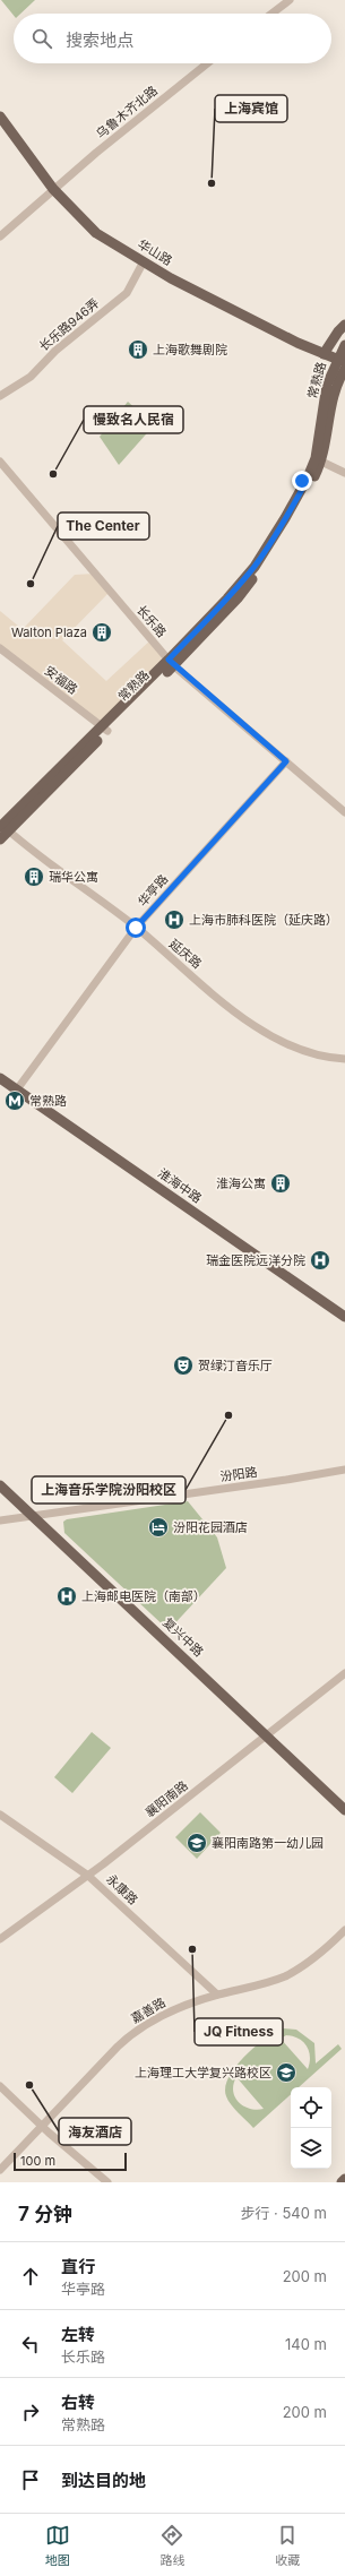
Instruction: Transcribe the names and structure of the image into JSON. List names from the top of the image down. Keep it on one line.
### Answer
{"streets":{"main road":["华山路","常熟路","淮海中路","复兴中路"],"street":["乌鲁木齐北路","长乐路946弄","长乐路","安福路","华亭路","延庆路","汾阳路","襄阳南路","永康路","嘉善路"]},"crossings":[["乌鲁木齐北路","华山路"],["华山路","长乐路946弄"],["华山路","常熟路"],["常熟路","长乐路"],["常熟路","安福路"],["常熟路","延庆路"],["长乐路","华亭路"],["华亭路","延庆路"],["华亭路","淮海中路"],["汾阳路","复兴中路"],["复兴中路","襄阳南路"],["襄阳南路","永康路"],["永康路","嘉善路"]],"places":{"other":["上海宾馆","慢致名人民宿","The Center","上海音乐学院汾阳校区","JQ Fitness","海友酒店"],"building":["上海歌舞剧院","Walton Plaza","瑞华公寓","淮海公寓"],"hospital":["上海市肺科医院（延庆路）","瑞金医院远洋分院","上海邮电医院（南部）"],"metro station":["常熟路"],"theatre":["贺绿汀音乐厅"],"hotel":["汾阳花园酒店"],"school or university":["襄阳南路第一幼儿园","上海理工大学复兴路校区"]},"scale_bar":"100 m","page":{"search":"搜索地点","scale":"100 m","heading":["7 分钟","步行 · 540 m"],"list":[["直行","华亭路","200 m"],["左转","长乐路","140 m"],["右转","常熟路","200 m"],"到达目的地"],"nav":["地图","路线","收藏"]}}
